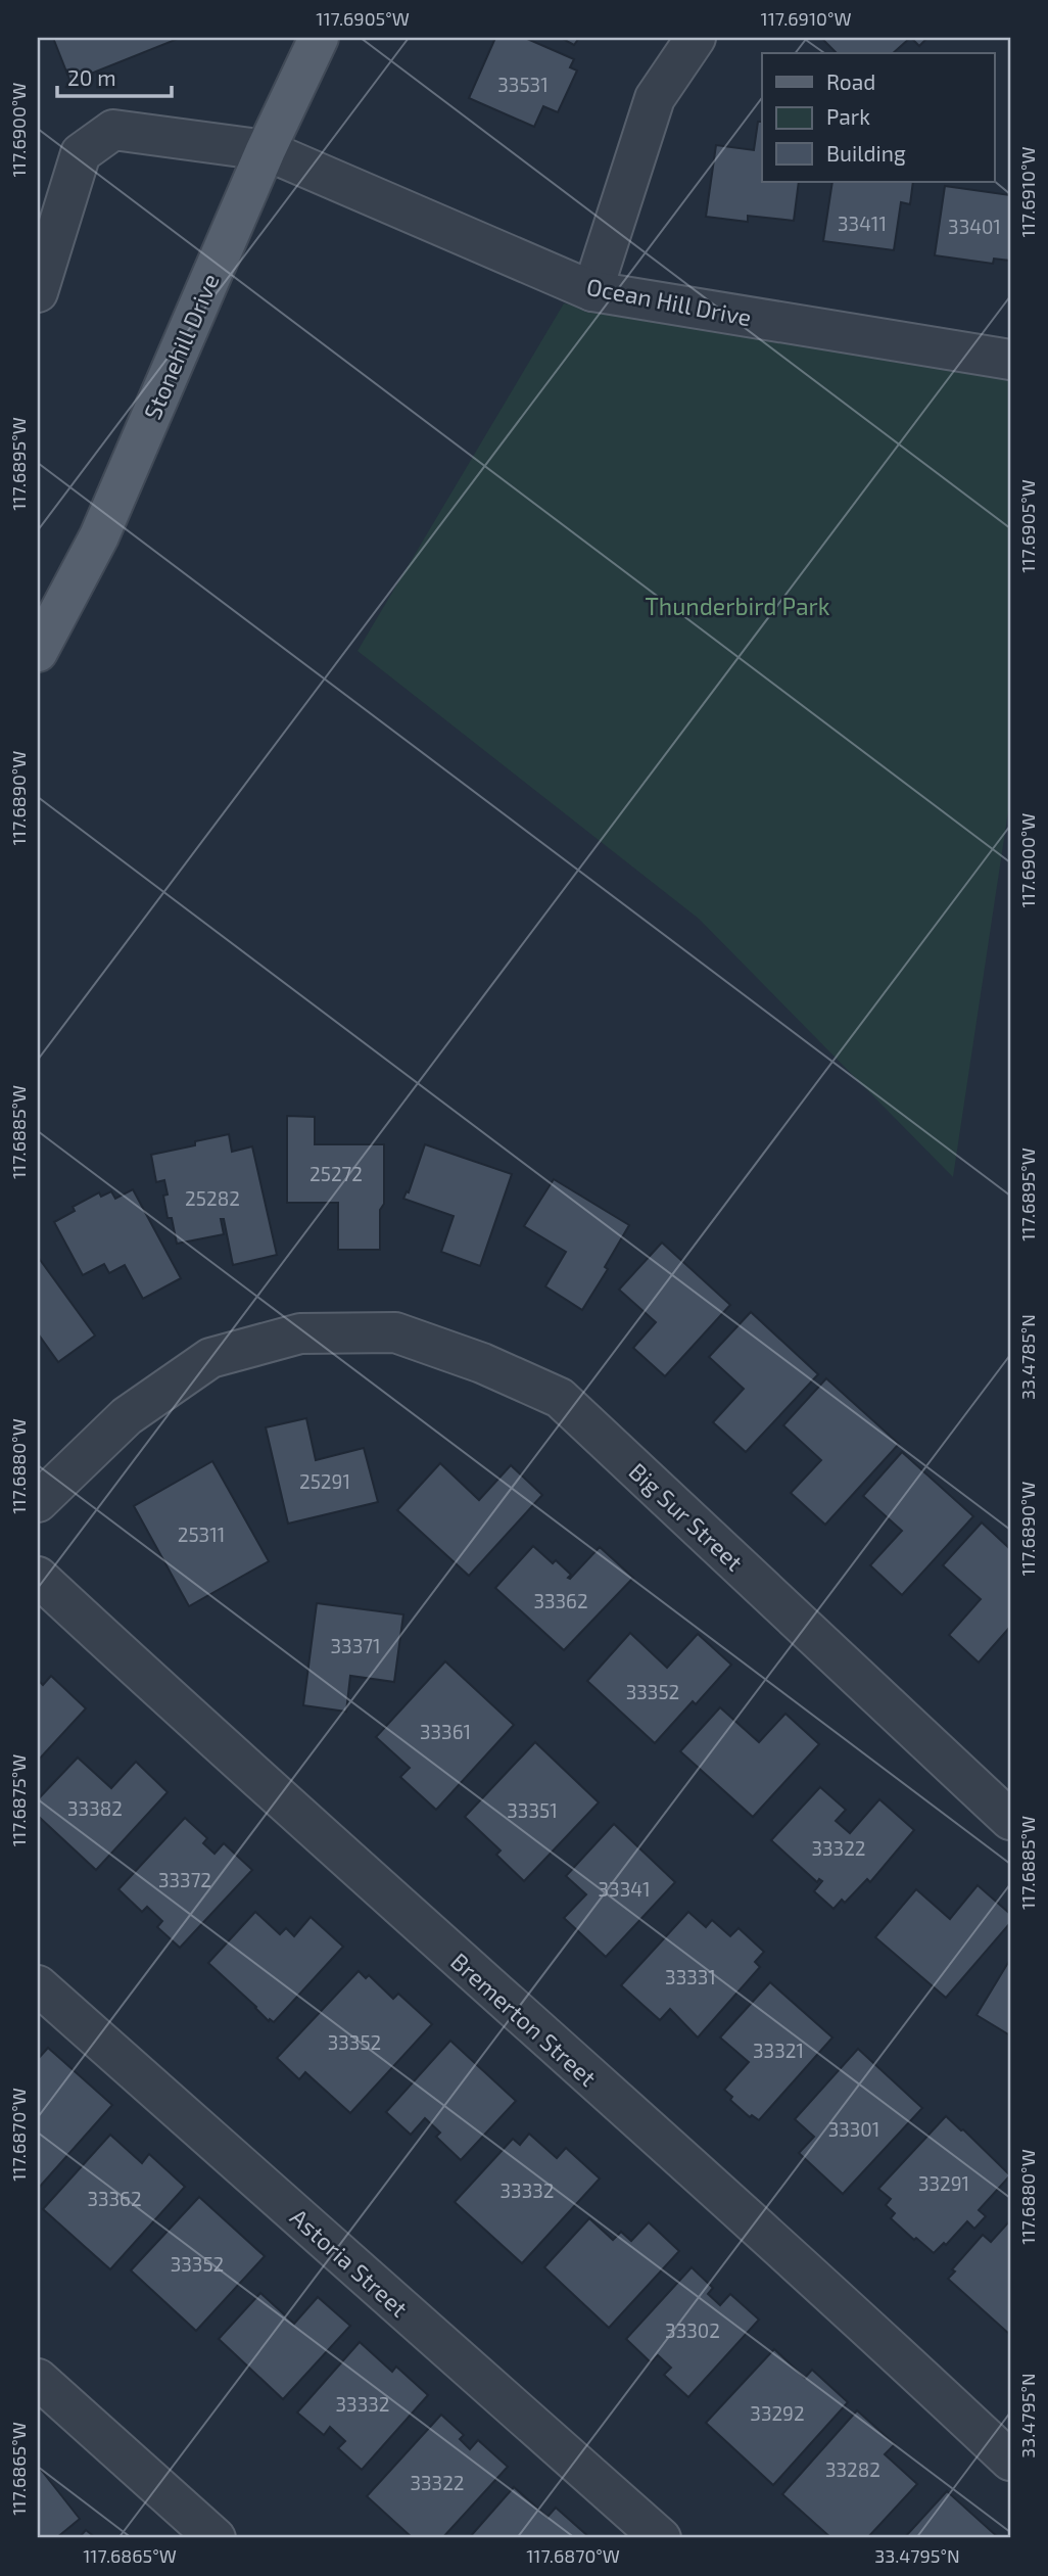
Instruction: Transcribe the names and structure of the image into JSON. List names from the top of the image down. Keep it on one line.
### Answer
{"streets":{"main road":["Stonehill Drive"],"street":["Ocean Hill Drive","Big Sur Street","Bremerton Street","Astoria Street"]},"crossings":[["Ocean Hill Drive","Stonehill Drive"]],"parks":["Thunderbird Park"],"house_numbers":["33531","33411","33401","25272","25282","25291","25311","33362","33371","33352","33361","33382","33351","33322","33372","33341","33331","33352","33321","33301","33291","33332","33362","33352","33302","33332","33292","33282","33322"],"legend":["Road","Park","Building"],"scale_bar":"20 m","coordinates":["117.6905°W","117.6910°W","117.6900°W","117.6895°W","117.6890°W","117.6885°W","33.4785°N","117.6880°W","117.6875°W","117.6870°W","33.4795°N","117.6865°W"]}
